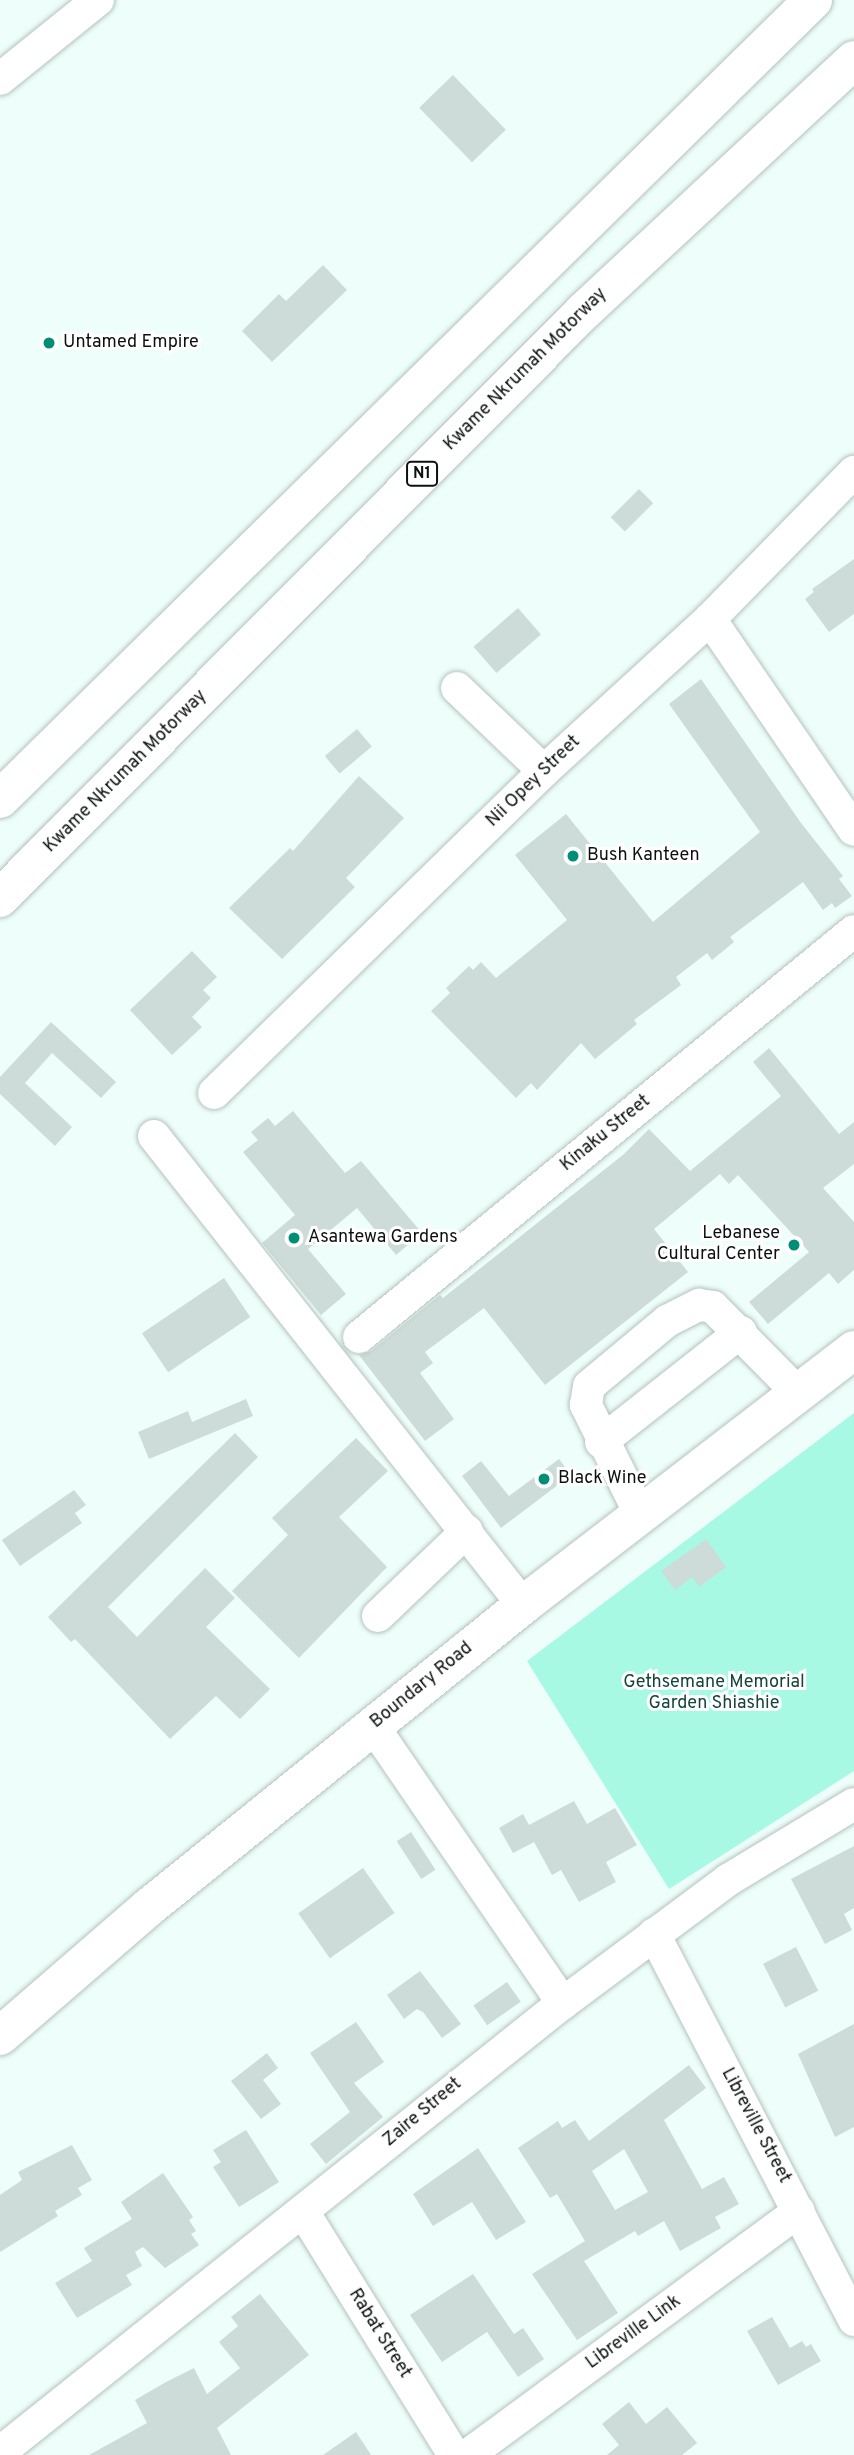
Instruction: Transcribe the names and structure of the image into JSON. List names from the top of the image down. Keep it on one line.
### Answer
{"streets":{"main road":["Kwame Nkrumah Motorway","N1","Boundary Road"],"street":["Nii Opey Street","Kinaku Street","Zaire Street","Libreville Street","Libreville Link","Rabat Street"]},"crossings":[["Zaire Street","Libreville Street"],["Zaire Street","Rabat Street"],["Libreville Street","Libreville Link"]],"parks":["Gethsemane Memorial Garden Shiashie"],"places":["Untamed Empire","Bush Kanteen","Asantewa Gardens","Lebanese Cultural Center","Black Wine"]}
